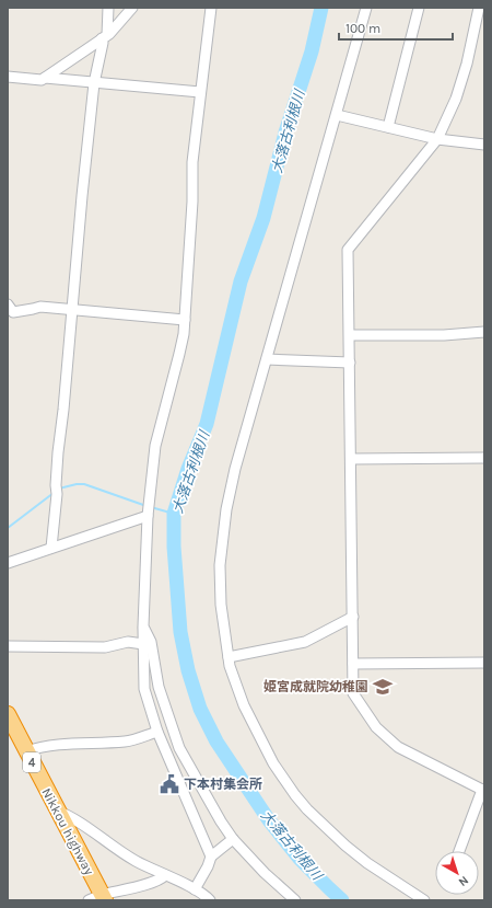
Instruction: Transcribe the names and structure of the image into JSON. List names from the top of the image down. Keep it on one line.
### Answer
{"streets":{"highway":["4","Nikkou highway"]},"water":["大落古利根川"],"places":{"school or university":["姫宮成就院幼稚園"],"public building":["下本村集会所"]},"scale_bar":"100 m","north":"bottom right"}
